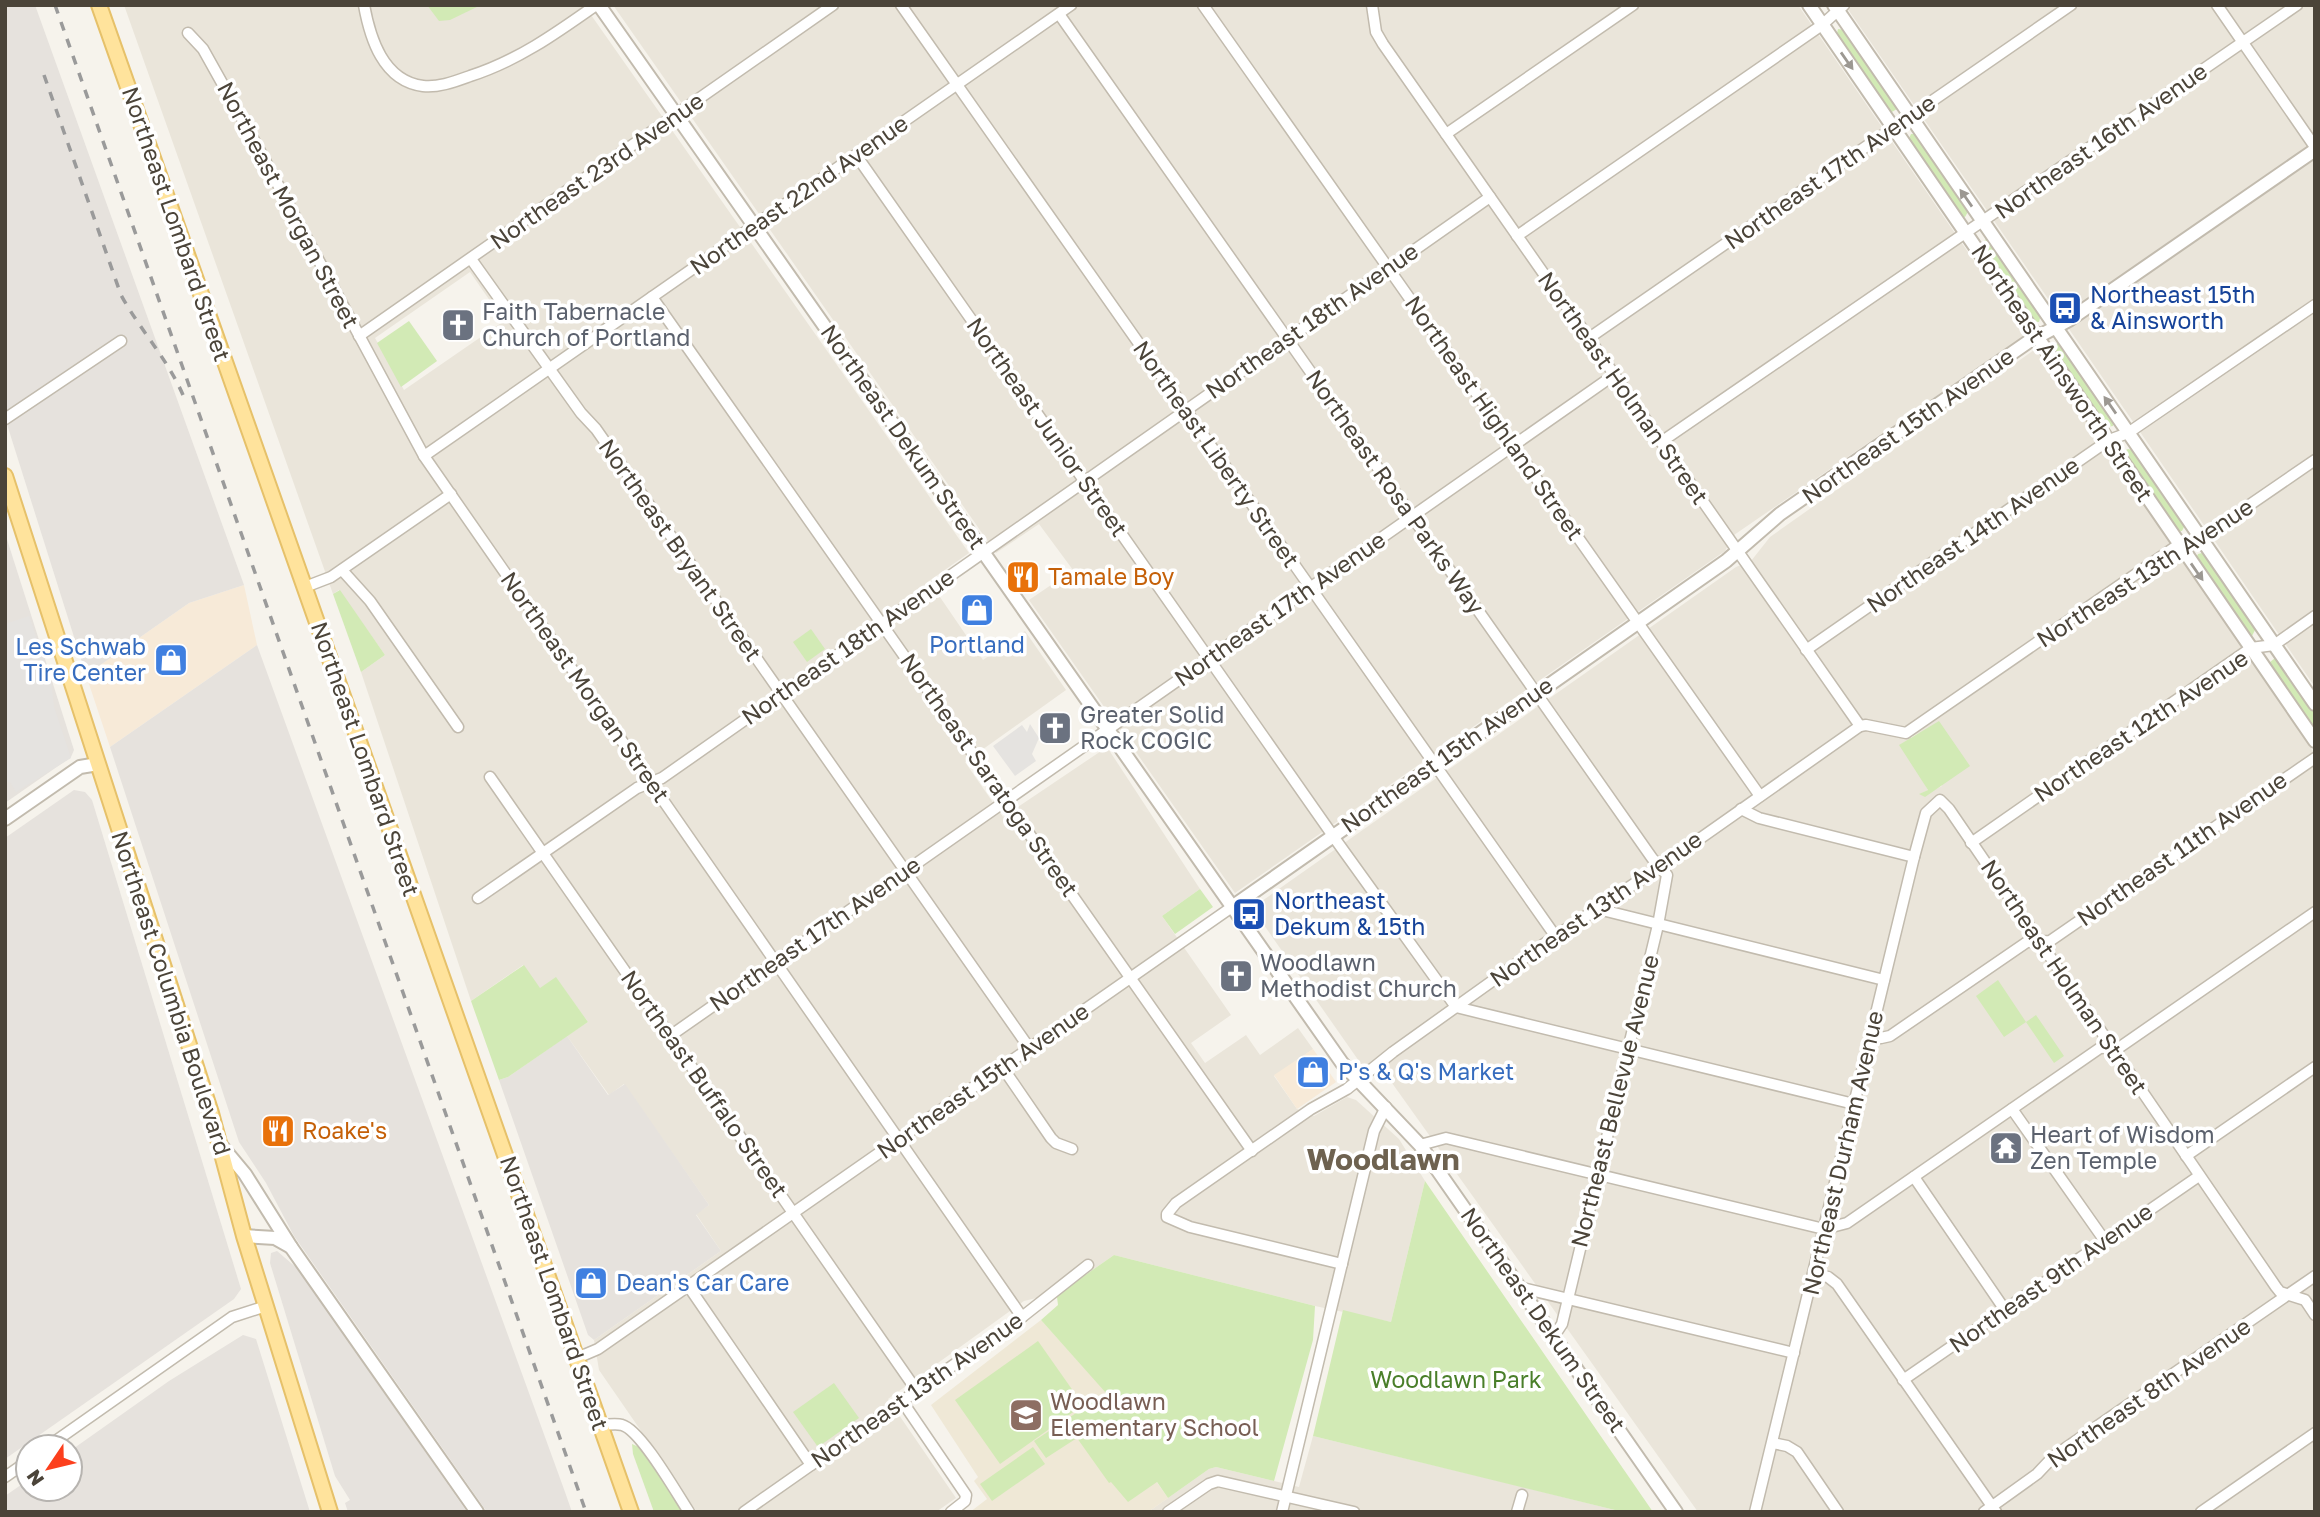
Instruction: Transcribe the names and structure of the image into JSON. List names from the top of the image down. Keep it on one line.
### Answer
{"streets":{"main road":["Northeast Lombard Street","Northeast Columbia Boulevard"],"street":["Northeast 16th Avenue","Northeast 23rd Avenue","Northeast 17th Avenue","Northeast 22nd Avenue","Northeast Morgan Street","Northeast 18th Avenue","Northeast Ainsworth Street","Northeast Holman Street","Northeast Highland Street","Northeast 15th Avenue","Northeast Junior Street","Northeast Dekum Street","Northeast Liberty Street","Northeast Rosa Parks Way","Northeast 14th Avenue","Northeast Bryant Street","Northeast 13th Avenue","Northeast 12th Avenue","Northeast Saratoga Street","Northeast 11th Avenue","Northeast Buffalo Street","Northeast Bellevue Avenue","Northeast Durham Avenue","Northeast 9th Avenue","Northeast 8th Avenue"]},"crossings":[["Northeast 16th Avenue","Northeast Ainsworth Street"],["Northeast 16th Avenue","Northeast Holman Street"],["Northeast 23rd Avenue","Northeast Morgan Street"],["Northeast 23rd Avenue","Northeast Dekum Street"],["Northeast 23rd Avenue","Northeast Bryant Street"],["Northeast 17th Avenue","Northeast Morgan Street"],["Northeast 17th Avenue","Northeast Ainsworth Street"],["Northeast 17th Avenue","Northeast Holman Street"],["Northeast 17th Avenue","Northeast Highland Street"],["Northeast 17th Avenue","Northeast Junior Street"],["Northeast 17th Avenue","Northeast Dekum Street"],["Northeast 17th Avenue","Northeast Liberty Street"],["Northeast 17th Avenue","Northeast Rosa Parks Way"],["Northeast 17th Avenue","Northeast Bryant Street"],["Northeast 17th Avenue","Northeast Saratoga Street"],["Northeast 17th Avenue","Northeast Buffalo Street"],["Northeast 22nd Avenue","Northeast Morgan Street"],["Northeast 22nd Avenue","Northeast Junior Street"],["Northeast 22nd Avenue","Northeast Dekum Street"],["Northeast 22nd Avenue","Northeast Liberty Street"],["Northeast 22nd Avenue","Northeast Rosa Parks Way"],["Northeast 22nd Avenue","Northeast Bryant Street"],["Northeast 22nd Avenue","Northeast Saratoga Street"],["Northeast Morgan Street","Northeast 18th Avenue"],["Northeast Morgan Street","Northeast 15th Avenue"],["Northeast Morgan Street","Northeast 13th Avenue"],["Northeast Lombard Street","Northeast 15th Avenue"],["Northeast 18th Avenue","Northeast Holman Street"],["Northeast 18th Avenue","Northeast Highland Street"],["Northeast 18th Avenue","Northeast Junior Street"],["Northeast 18th Avenue","Northeast Dekum Street"],["Northeast 18th Avenue","Northeast Liberty Street"],["Northeast 18th Avenue","Northeast Rosa Parks Way"],["Northeast 18th Avenue","Northeast Bryant Street"],["Northeast 18th Avenue","Northeast Saratoga Street"],["Northeast 18th Avenue","Northeast Buffalo Street"],["Northeast Ainsworth Street","Northeast 15th Avenue"],["Northeast Ainsworth Street","Northeast 14th Avenue"],["Northeast Ainsworth Street","Northeast 13th Avenue"],["Northeast Ainsworth Street","Northeast 12th Avenue"],["Northeast Holman Street","Northeast 15th Avenue"],["Northeast Holman Street","Northeast 14th Avenue"],["Northeast Holman Street","Northeast 13th Avenue"],["Northeast Holman Street","Northeast 12th Avenue"],["Northeast Holman Street","Northeast 11th Avenue"],["Northeast Holman Street","Northeast Durham Avenue"],["Northeast Holman Street","Northeast 9th Avenue"],["Northeast Holman Street","Northeast 8th Avenue"],["Northeast Highland Street","Northeast 15th Avenue"],["Northeast Highland Street","Northeast 13th Avenue"],["Northeast 15th Avenue","Northeast Junior Street"],["Northeast 15th Avenue","Northeast Dekum Street"],["Northeast 15th Avenue","Northeast Liberty Street"],["Northeast 15th Avenue","Northeast Rosa Parks Way"],["Northeast 15th Avenue","Northeast Bryant Street"],["Northeast 15th Avenue","Northeast Saratoga Street"],["Northeast 15th Avenue","Northeast Buffalo Street"],["Northeast Junior Street","Northeast 13th Avenue"],["Northeast Dekum Street","Northeast 13th Avenue"],["Northeast Dekum Street","Northeast Bellevue Avenue"],["Northeast Liberty Street","Northeast 13th Avenue"],["Northeast Rosa Parks Way","Northeast 13th Avenue"],["Northeast Rosa Parks Way","Northeast Bellevue Avenue"],["Northeast 13th Avenue","Northeast Saratoga Street"],["Northeast 13th Avenue","Northeast Buffalo Street"],["Northeast 13th Avenue","Northeast Bellevue Avenue"],["Northeast 11th Avenue","Northeast Durham Avenue"]],"districts":["Woodlawn"],"parks":["Woodlawn Park"],"places":{"bus stop":["Northeast 15th & Ainsworth","Northeast Dekum & 15th"],"church":["Faith Tabernacle Church of Portland","Greater Solid Rock COGIC","Woodlawn Methodist Church"],"restaurant":["Tamale Boy","Roake's"],"shop":["Portland","Les Schwab Tire Center","P's & Q's Market","Dean's Car Care"],"temple":["Heart of Wisdom Zen Temple"],"school or university":["Woodlawn Elementary School"]},"north":"bottom left"}
